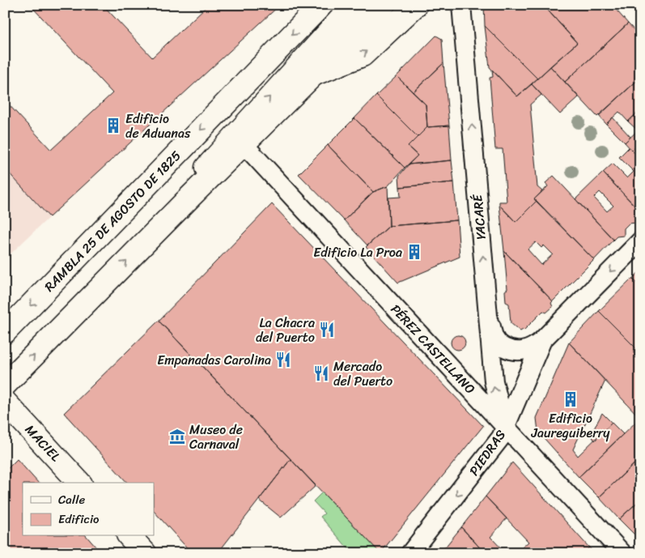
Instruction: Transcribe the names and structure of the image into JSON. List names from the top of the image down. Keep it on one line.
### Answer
{"streets":{"main road":["RAMBLA 25 DE AGOSTO DE 1825","MACIEL"],"street":["YACARÉ","PÉREZ CASTELLANO","PIEDRAS"]},"crossings":[["YACARÉ","PÉREZ CASTELLANO"],["YACARÉ","PIEDRAS"],["PÉREZ CASTELLANO","PIEDRAS"]],"one_way":["YACARÉ","PIEDRAS"],"places":{"building":["Edificio de Aduanas","Edificio La Proa","Edificio Jaureguiberry"],"restaurant":["La Chacra del Puerto","Empanadas Carolina","Mercado del Puerto"],"museum":["Museo de Carnaval"]},"legend":["Calle","Edificio"]}
